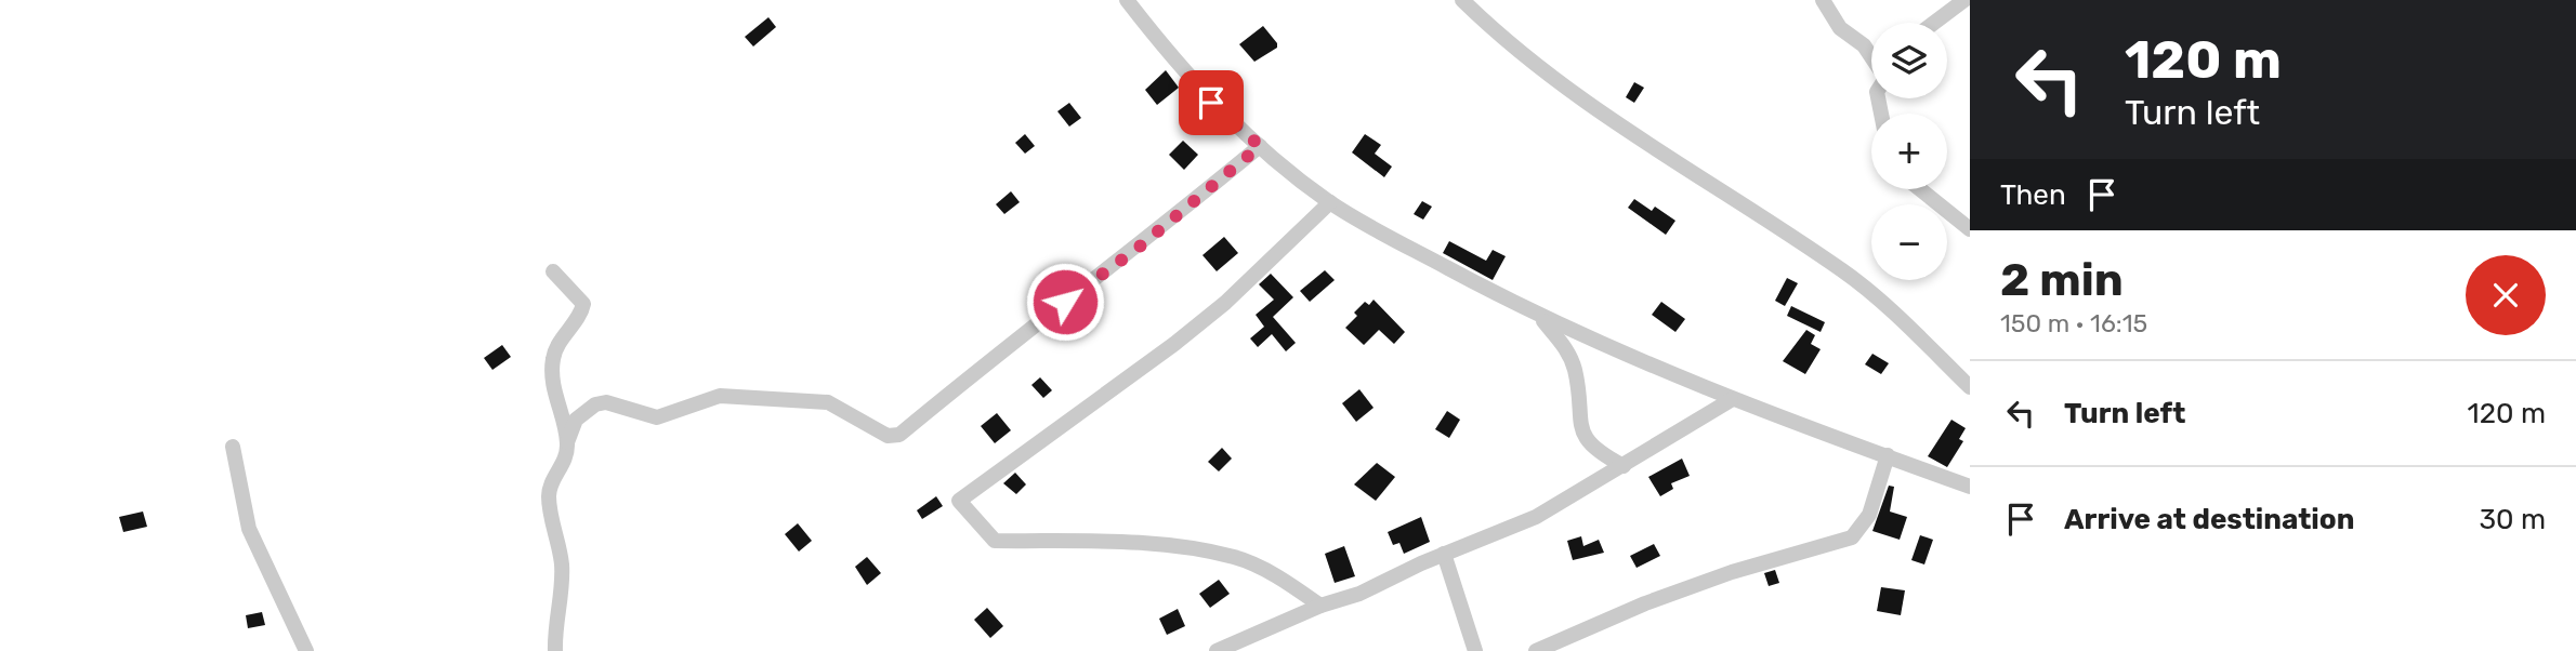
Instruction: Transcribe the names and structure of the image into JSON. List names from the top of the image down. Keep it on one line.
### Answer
{"page":{"turn":["120 m","Turn left"],"map_buttons":["+","−"],"then":"Then","heading":["2 min","150 m · 16:15"],"list":[{"name":"Turn left","value":"120 m"},{"name":"Arrive at destination","value":"30 m"}]}}
